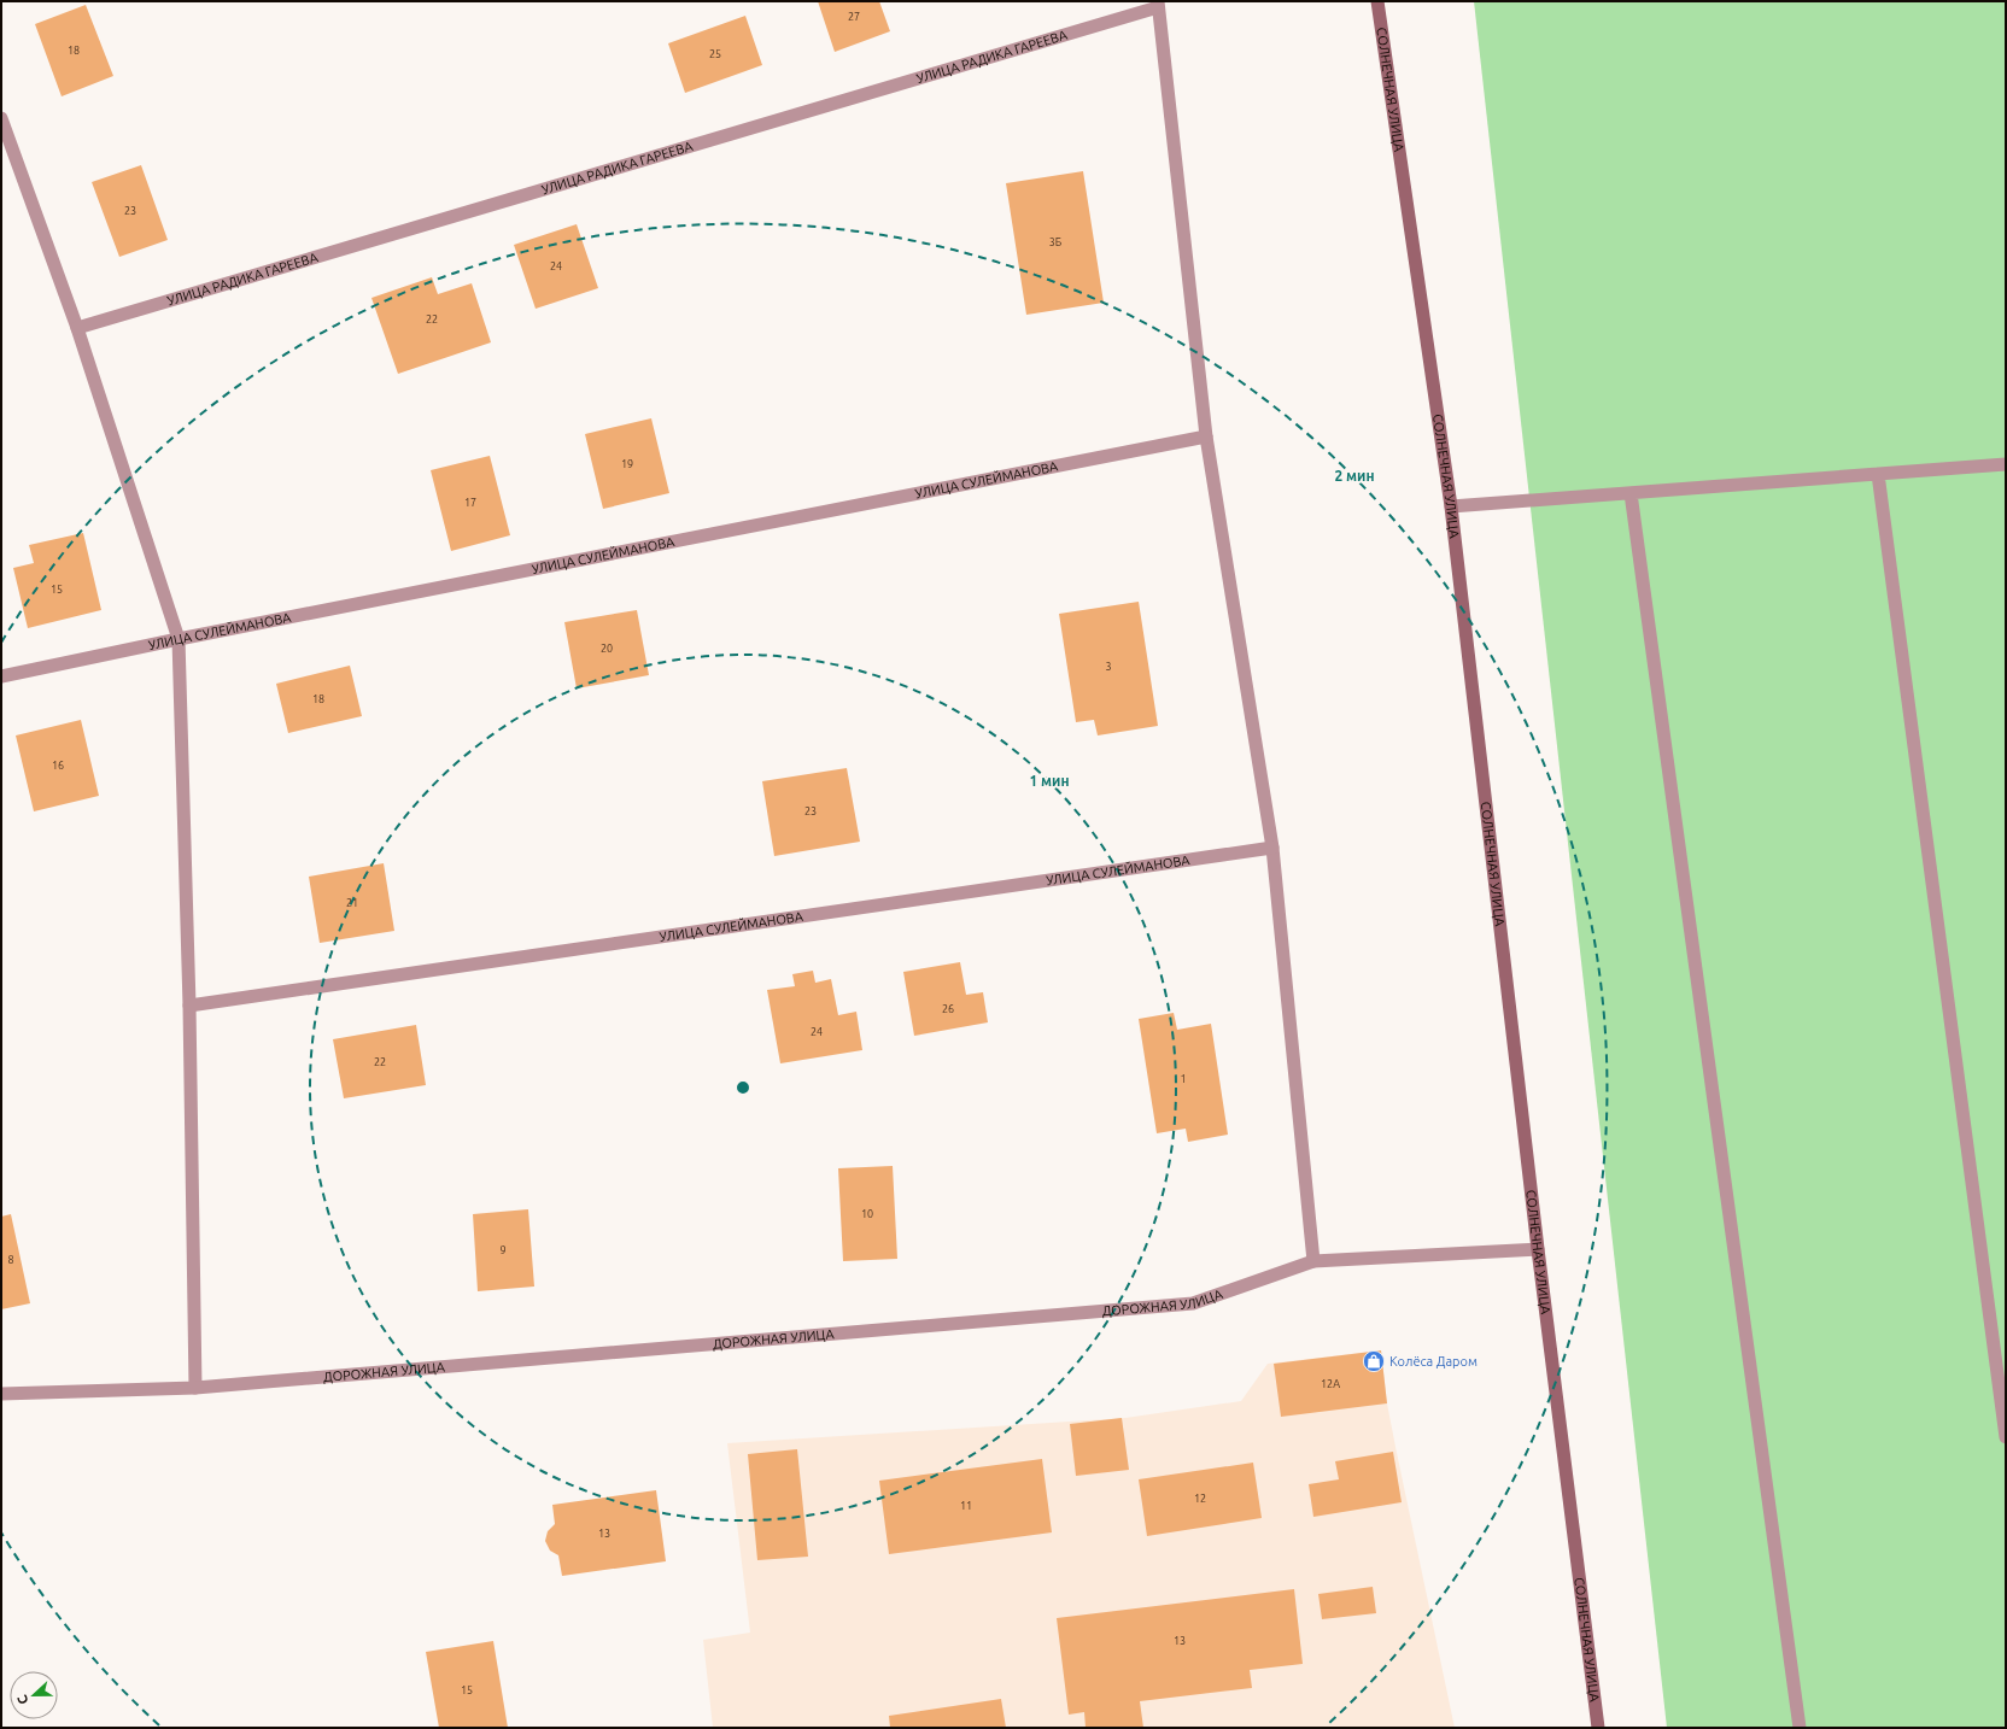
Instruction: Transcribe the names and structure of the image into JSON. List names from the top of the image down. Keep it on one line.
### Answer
{"streets":{"main road":["СОЛНЕЧНАЯ УЛИЦА"],"street":["УЛИЦА РАДИКА ГАРЕЕВА","УЛИЦА СУЛЕЙМАНОВА","ДОРОЖНАЯ УЛИЦА"]},"crossings":[["СОЛНЕЧНАЯ УЛИЦА","ДОРОЖНАЯ УЛИЦА"]],"places":{"shop":["Колёса Даром"]},"house_numbers":["27","18","25","23","3Б","24","22","19","17","15","20","3","18","16","23","21","26","24","22","1","10","9","8","12А","12","11","13","13","15"],"north":"left","rings":["2 мин","1 мин"]}
